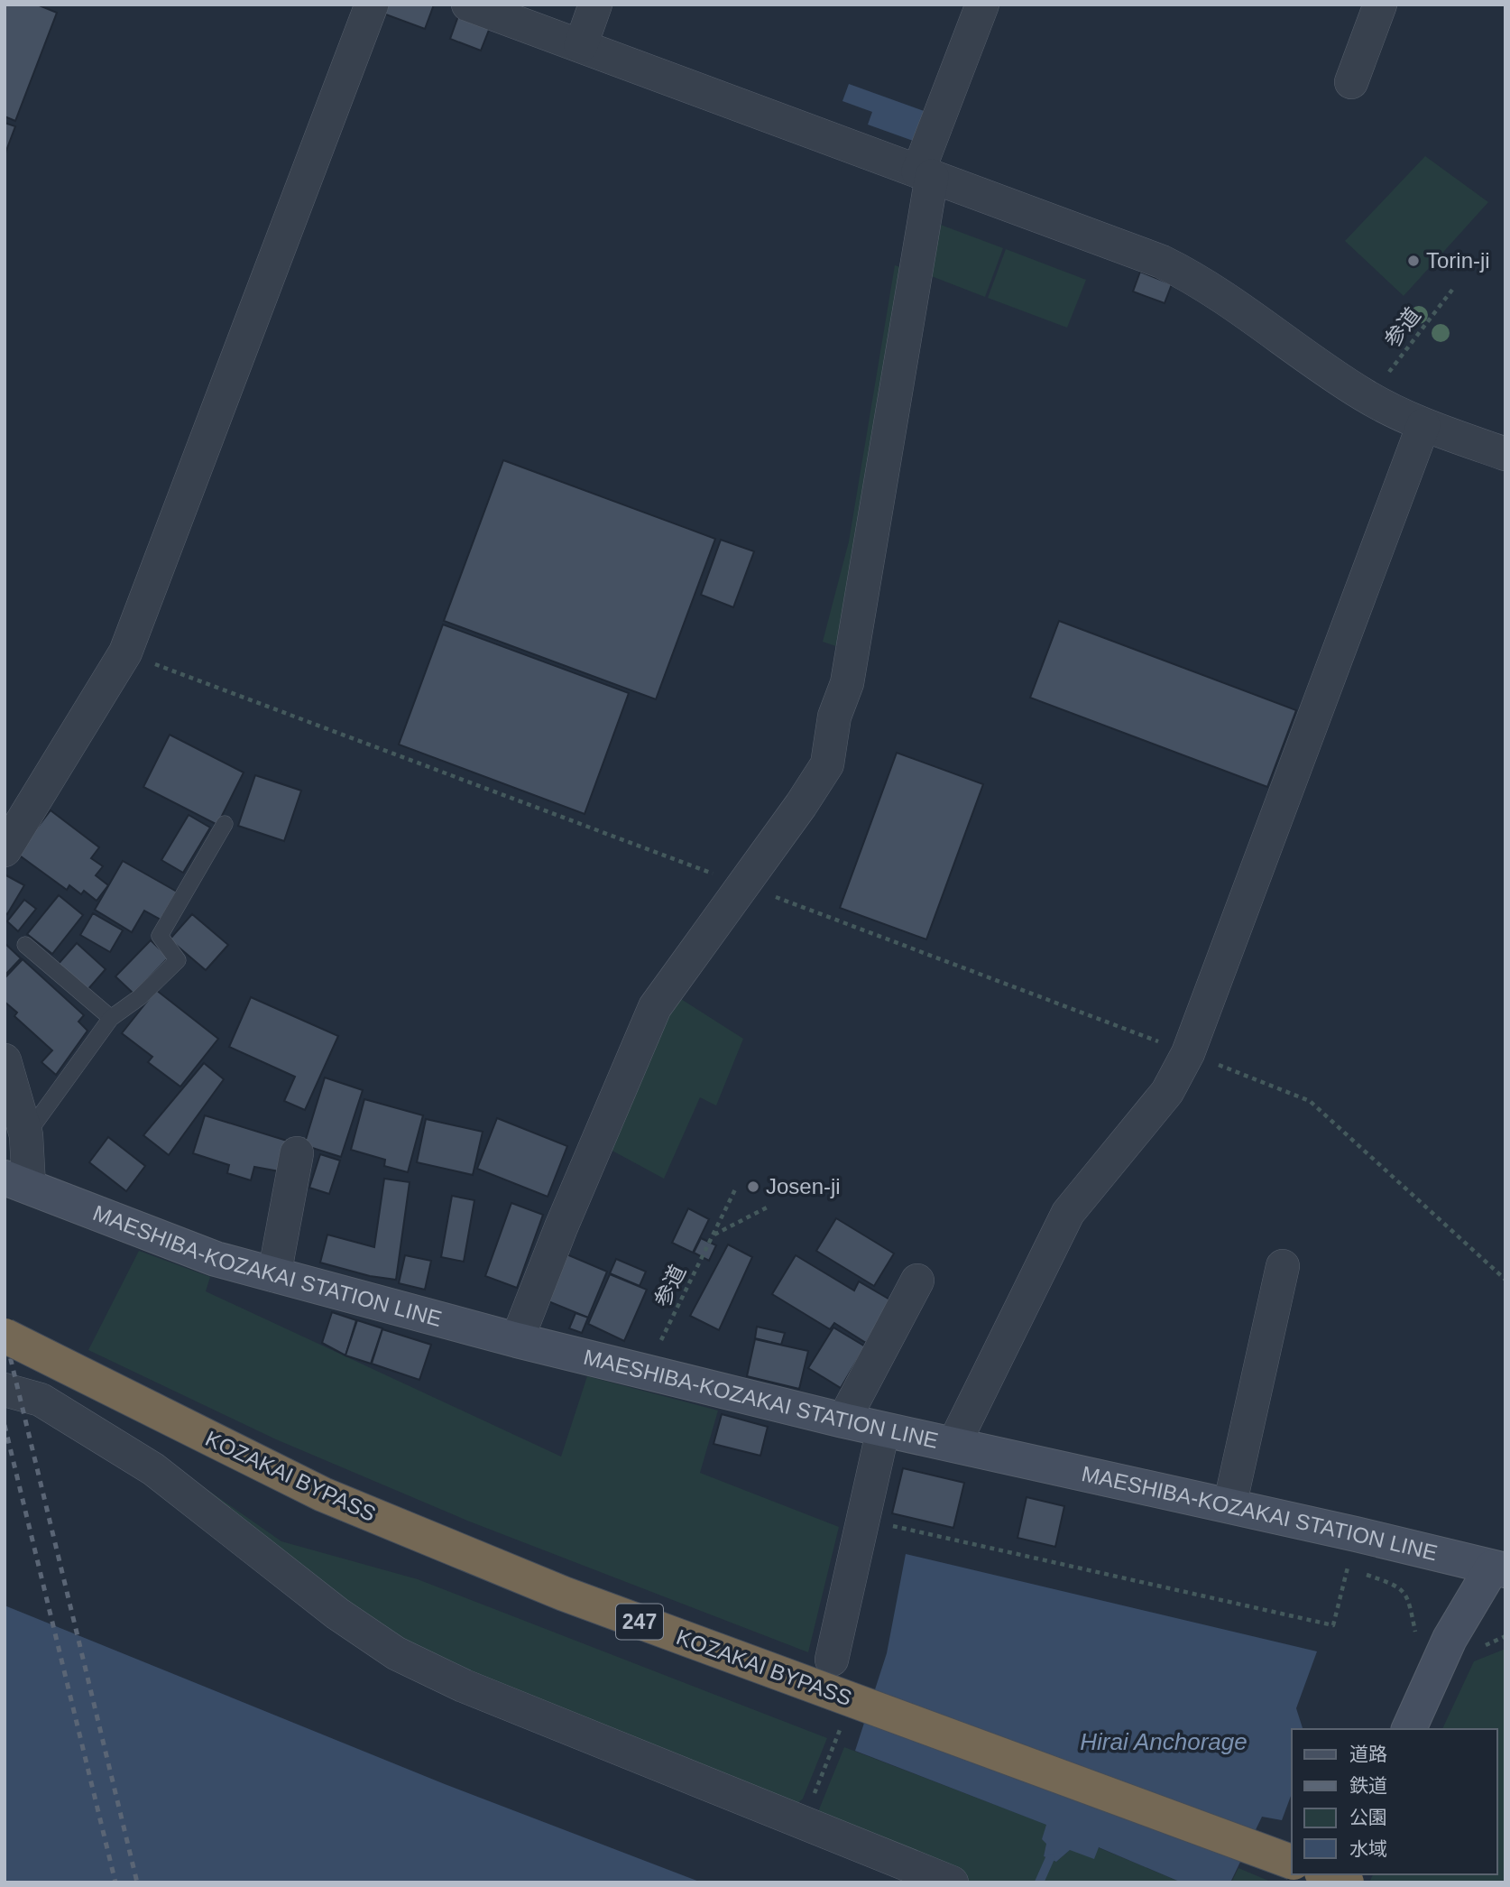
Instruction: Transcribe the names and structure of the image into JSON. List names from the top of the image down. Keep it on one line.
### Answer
{"streets":{"highway":["KOZAKAI BYPASS","247"],"main road":["MAESHIBA-KOZAKAI STATION LINE"],"path":["参道"]},"water":["Hirai Anchorage"],"places":["Torin-ji","Josen-ji"],"legend":["道路","鉄道","公園","水域"]}
